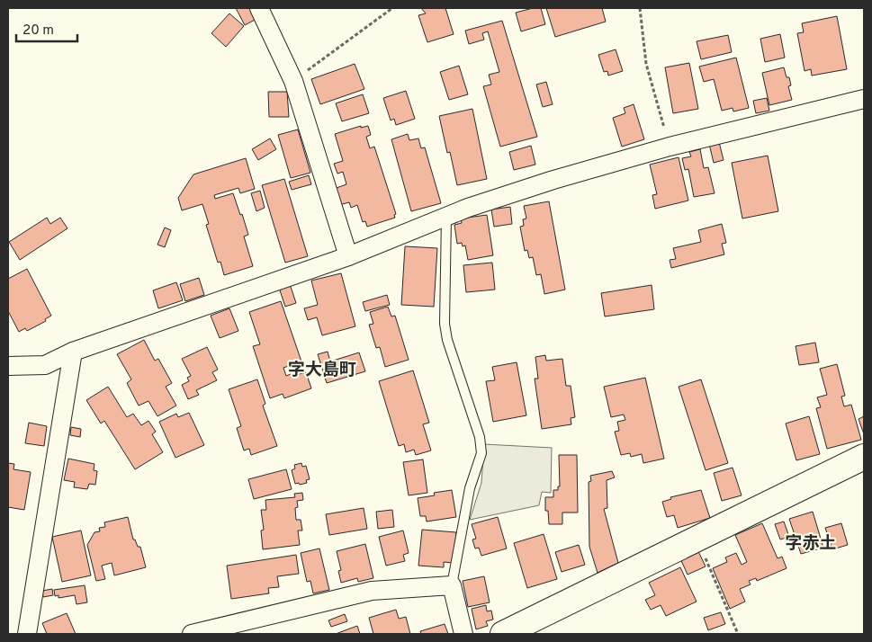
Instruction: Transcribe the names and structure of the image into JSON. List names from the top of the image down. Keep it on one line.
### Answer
{"districts":["字大島町","字赤土"],"scale_bar":"20 m"}
